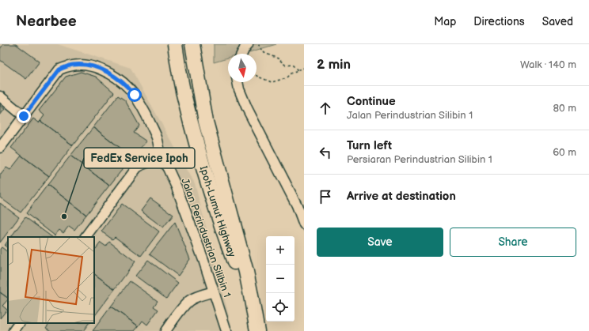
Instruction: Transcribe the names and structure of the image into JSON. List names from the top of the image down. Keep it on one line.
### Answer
{"streets":{"highway":["Ipoh-Lumut Highway"],"street":["Jalan Perindustrian Silibin 1"]},"places":["FedEx Service Ipoh"],"north":"bottom","page":{"header":"Nearbee","nav":["Map","Directions","Saved"],"heading":["2 min","Walk · 140 m"],"list":[["Continue","Jalan Perindustrian Silibin 1","80 m"],["Turn left","Persiaran Perindustrian Silibin 1","60 m"],"Arrive at destination"],"buttons":["Save","Share"],"map_buttons":["+","−"]}}
